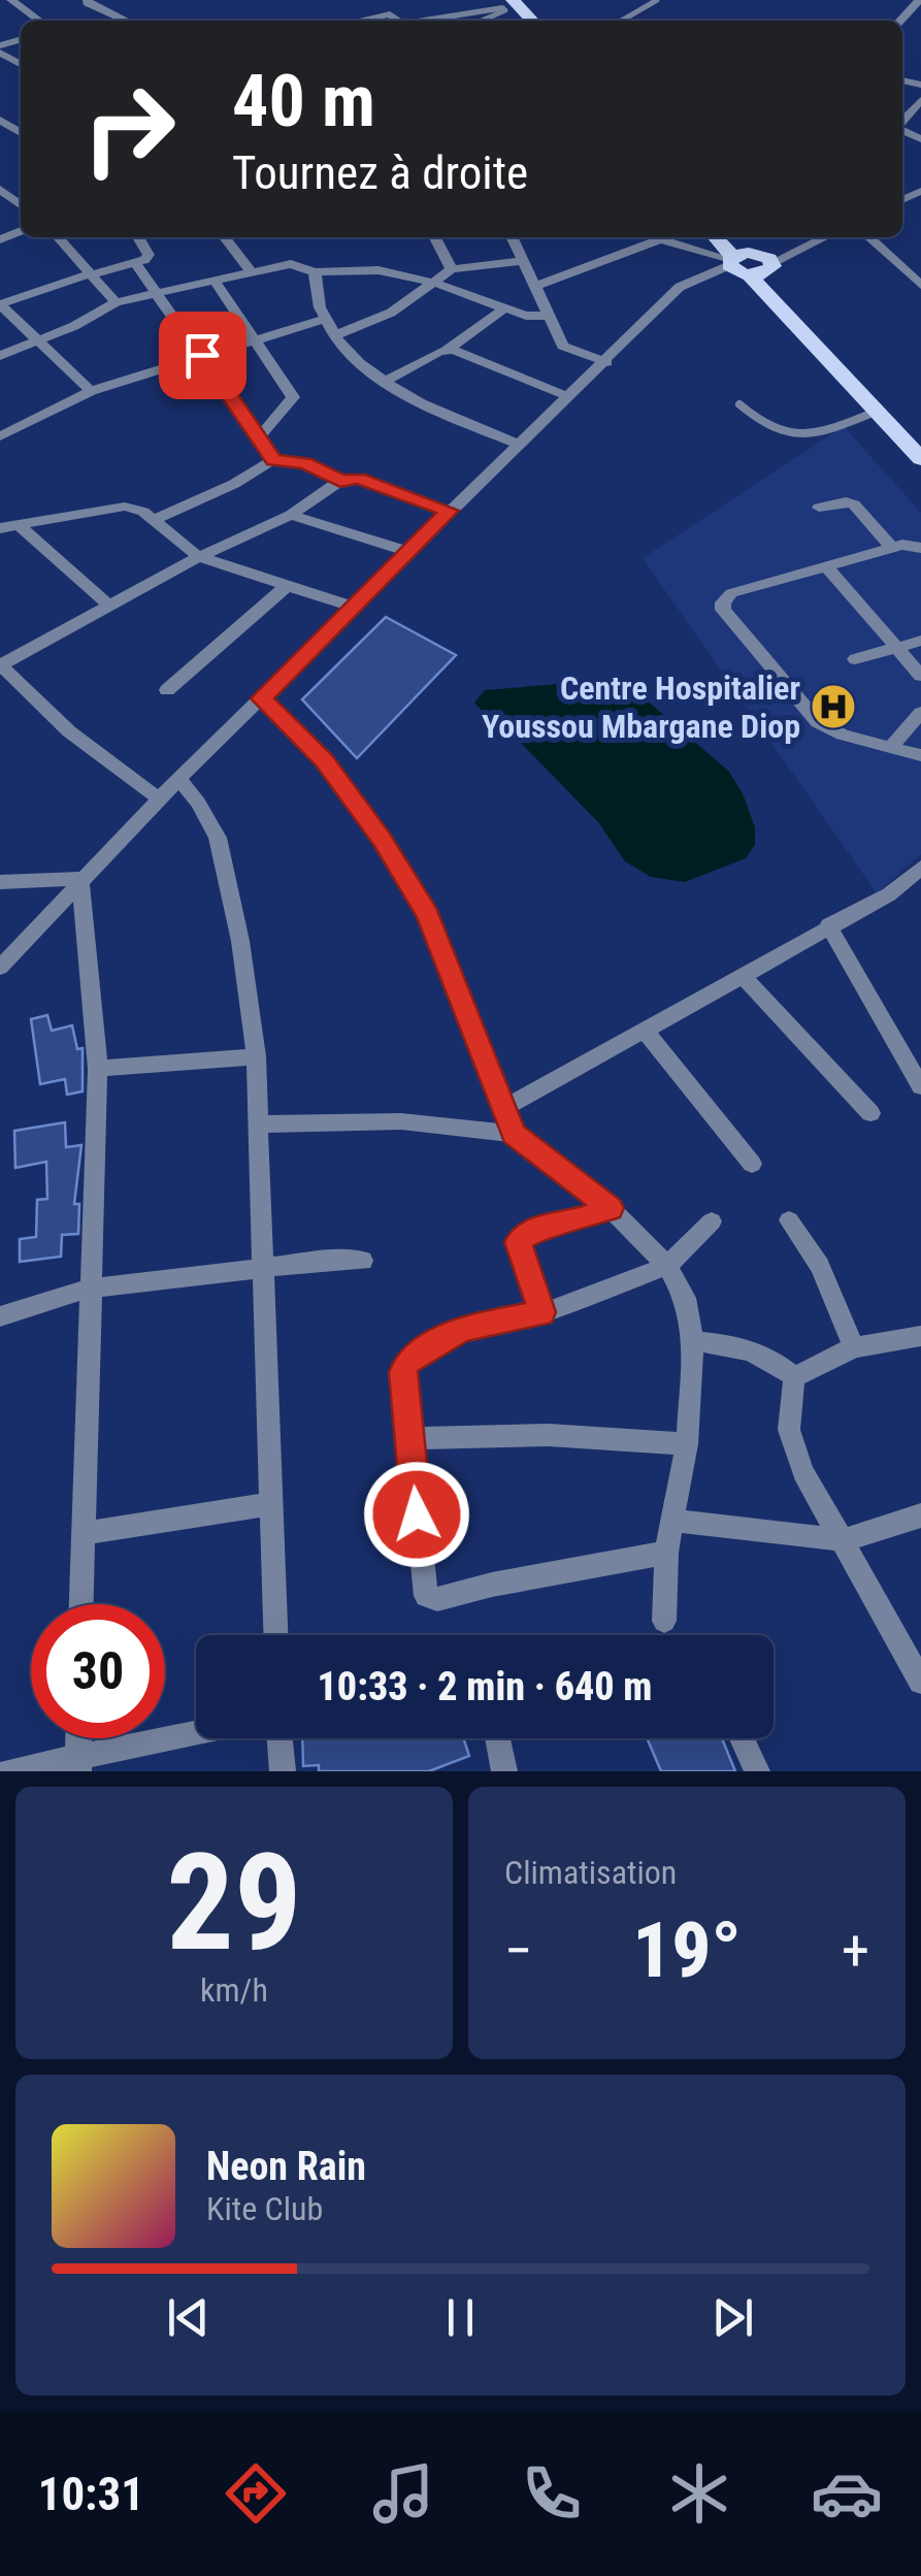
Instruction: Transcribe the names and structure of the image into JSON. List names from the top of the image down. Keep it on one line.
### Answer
{"places":{"hospital":["Centre Hospitalier Youssou Mbargane Diop"]},"page":{"turn":["40 m","Tournez à droite"],"limit":"30","trip":"10:33 · 2 min · 640 m","tile":[["29","km/h"],"Climatisation"],"heat":["−","19°","+"],"song":["Neon Rain","Kite Club"],"tabs":"10:31"}}
